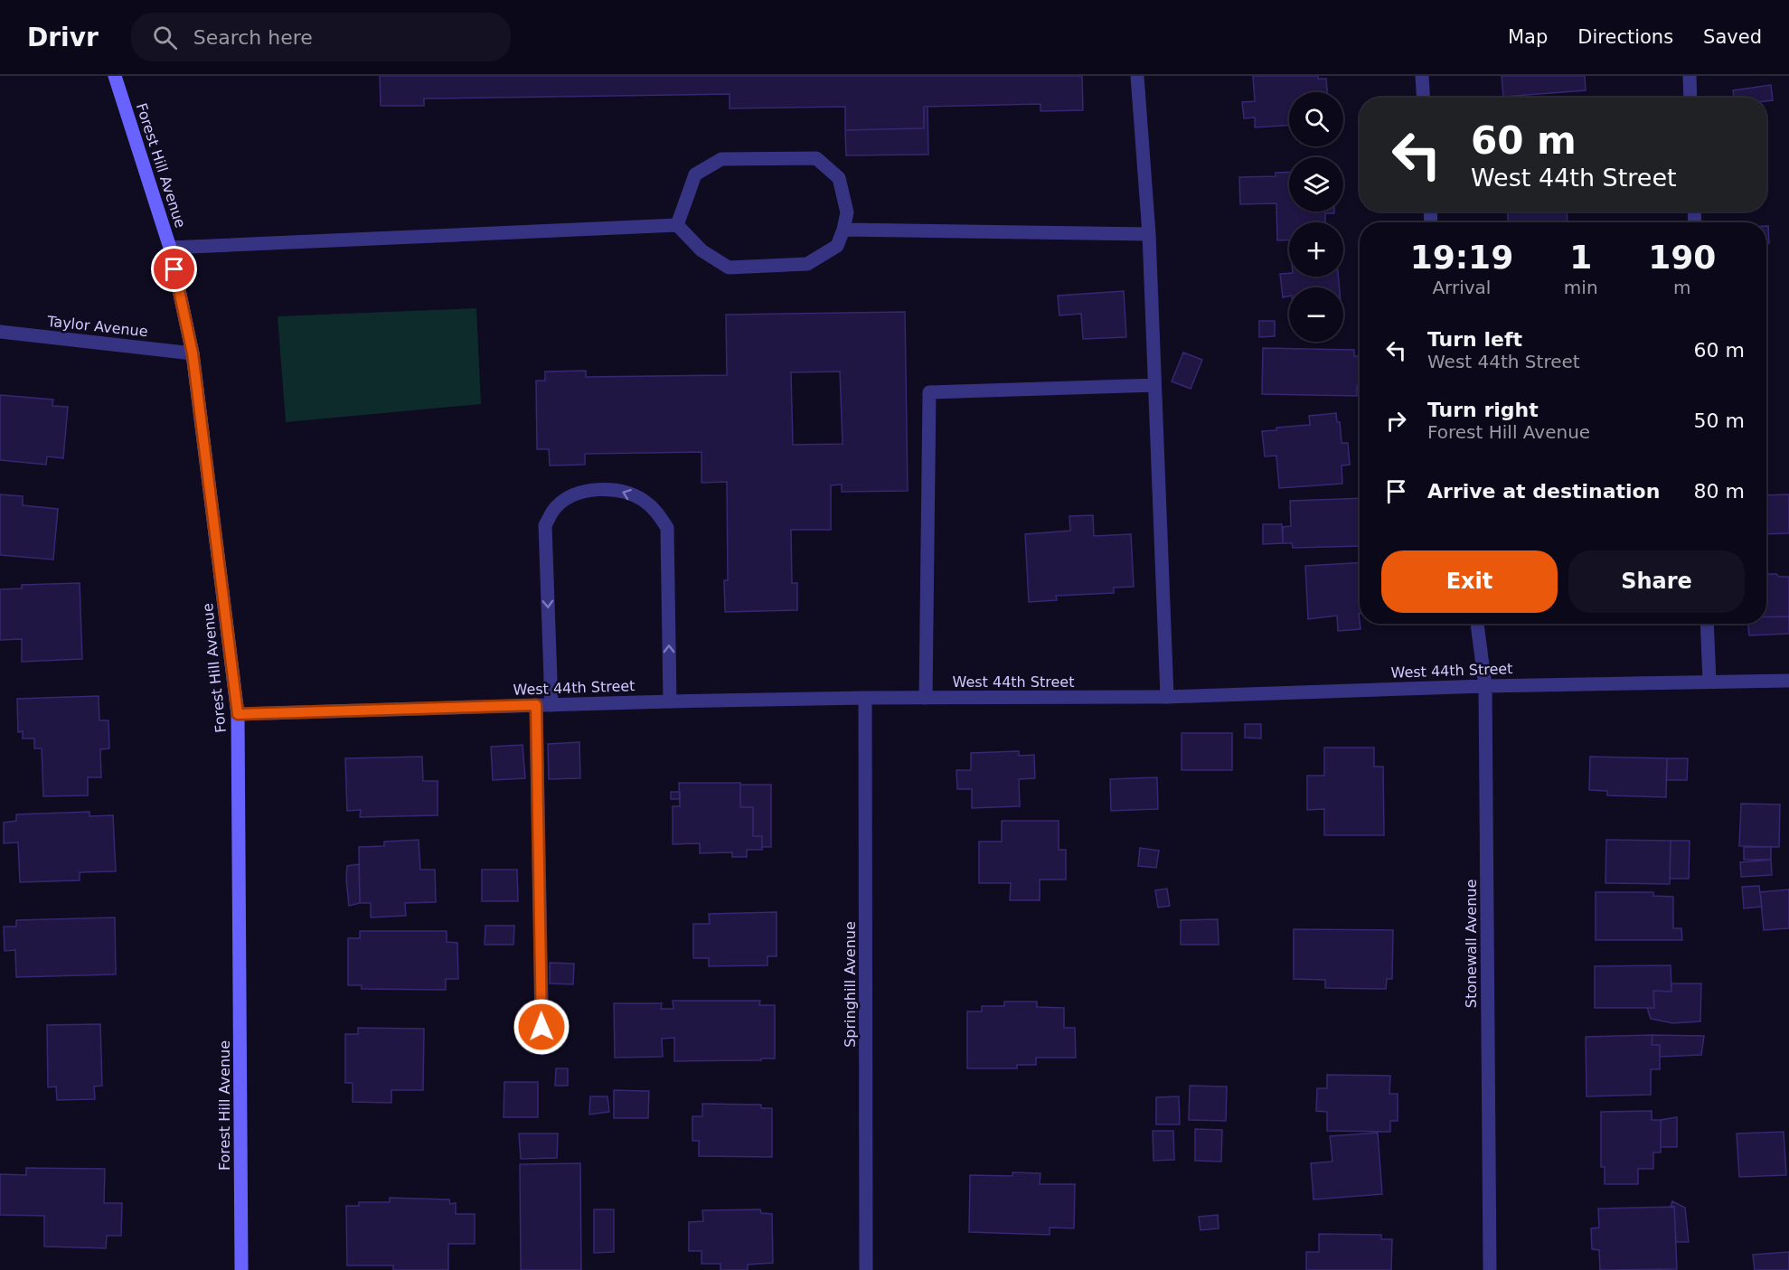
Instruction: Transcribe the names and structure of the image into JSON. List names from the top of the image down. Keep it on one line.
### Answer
{"streets":{"main road":["Forest Hill Avenue"],"street":["Taylor Avenue","West 44th Street","Stonewall Avenue","Springhill Avenue"]},"crossings":[["Forest Hill Avenue","Taylor Avenue"],["Forest Hill Avenue","West 44th Street"],["West 44th Street","Stonewall Avenue"],["West 44th Street","Springhill Avenue"]],"page":{"header":"Drivr","search":"Search here","nav":["Map","Directions","Saved"],"map_buttons":["+","−"],"turn":["60 m","West 44th Street"],"eta":["19:19","Arrival","1","min","190","m"],"list":[{"name":"Turn left","note":"West 44th Street","value":"60 m"},{"name":"Turn right","note":"Forest Hill Avenue","value":"50 m"},{"name":"Arrive at destination","value":"80 m"}],"buttons":["Exit","Share"]}}
